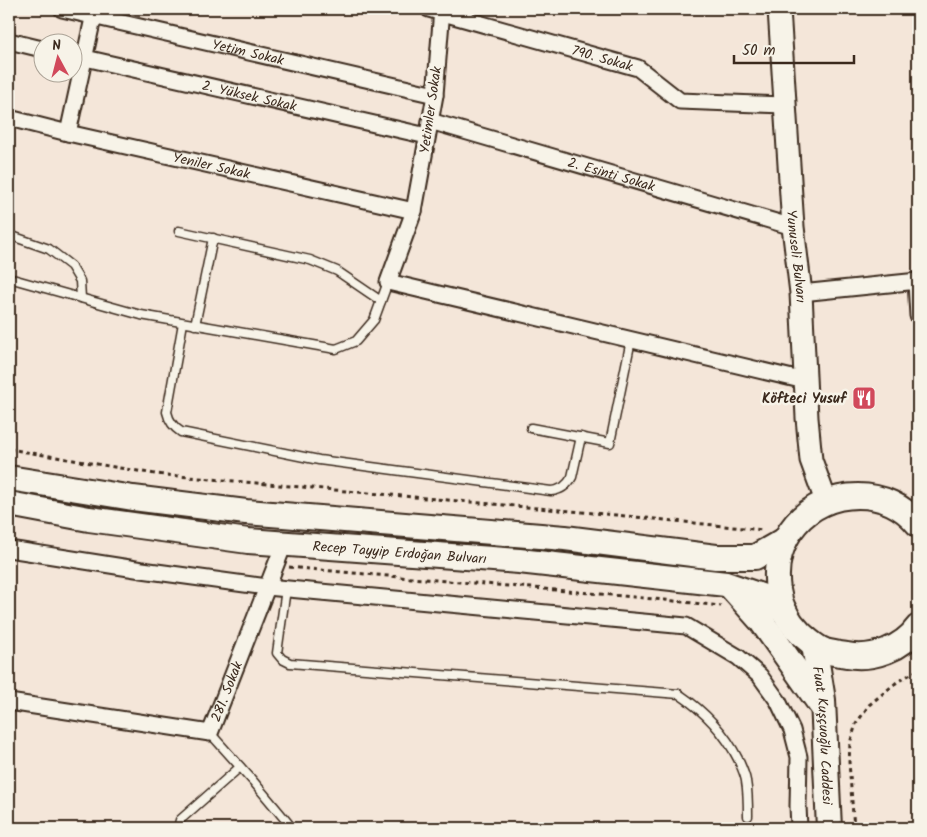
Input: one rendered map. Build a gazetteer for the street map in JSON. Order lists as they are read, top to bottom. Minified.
{"streets":{"main road":["Yunuseli Bulvarı","Recep Tayyip Erdoğan Bulvarı","Fuat Kuşçuoğlu Caddesi"],"street":["Yetim Sokak","790. Sokak","2. Yüksek Sokak","Yetimler Sokak","Yeniler Sokak","2. Esinti Sokak","281. Sokak"]},"crossings":[["Yetim Sokak","Yetimler Sokak"],["790. Sokak","Yetimler Sokak"],["790. Sokak","Yunuseli Bulvarı"],["2. Yüksek Sokak","Yetimler Sokak"],["2. Yüksek Sokak","2. Esinti Sokak"],["Yetimler Sokak","Yeniler Sokak"],["Yetimler Sokak","2. Esinti Sokak"],["2. Esinti Sokak","Yunuseli Bulvarı"],["Recep Tayyip Erdoğan Bulvarı","281. Sokak"]],"places":{"restaurant":["Köfteci Yusuf"]},"scale_bar":"50 m","north":"top"}
